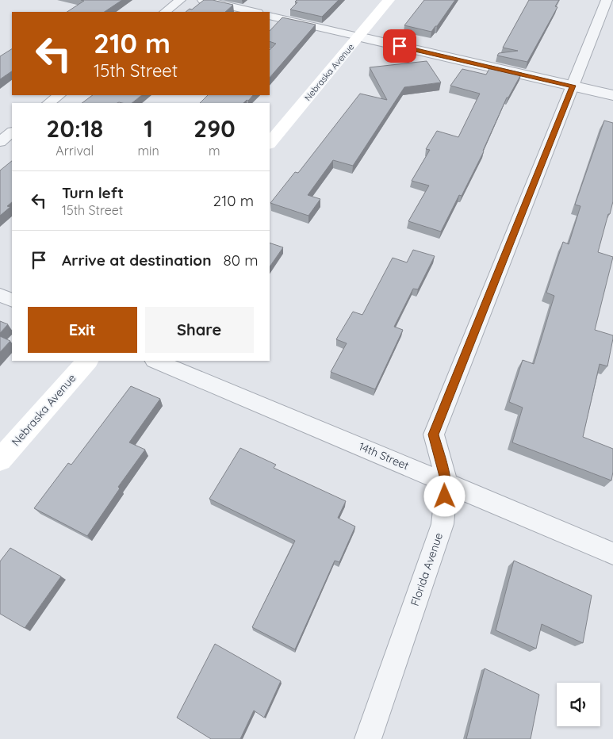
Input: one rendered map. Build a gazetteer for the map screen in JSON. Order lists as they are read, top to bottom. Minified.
{"streets":{"main road":["Nebraska Avenue"],"street":["14th Street","Florida Avenue"]},"crossings":[["14th Street","Florida Avenue"]],"page":{"turn":["210 m","15th Street"],"eta":["20:18","Arrival","1","min","290","m"],"list":[{"name":"Turn left","note":"15th Street","value":"210 m"},{"name":"Arrive at destination","value":"80 m"}],"buttons":["Exit","Share"]}}
